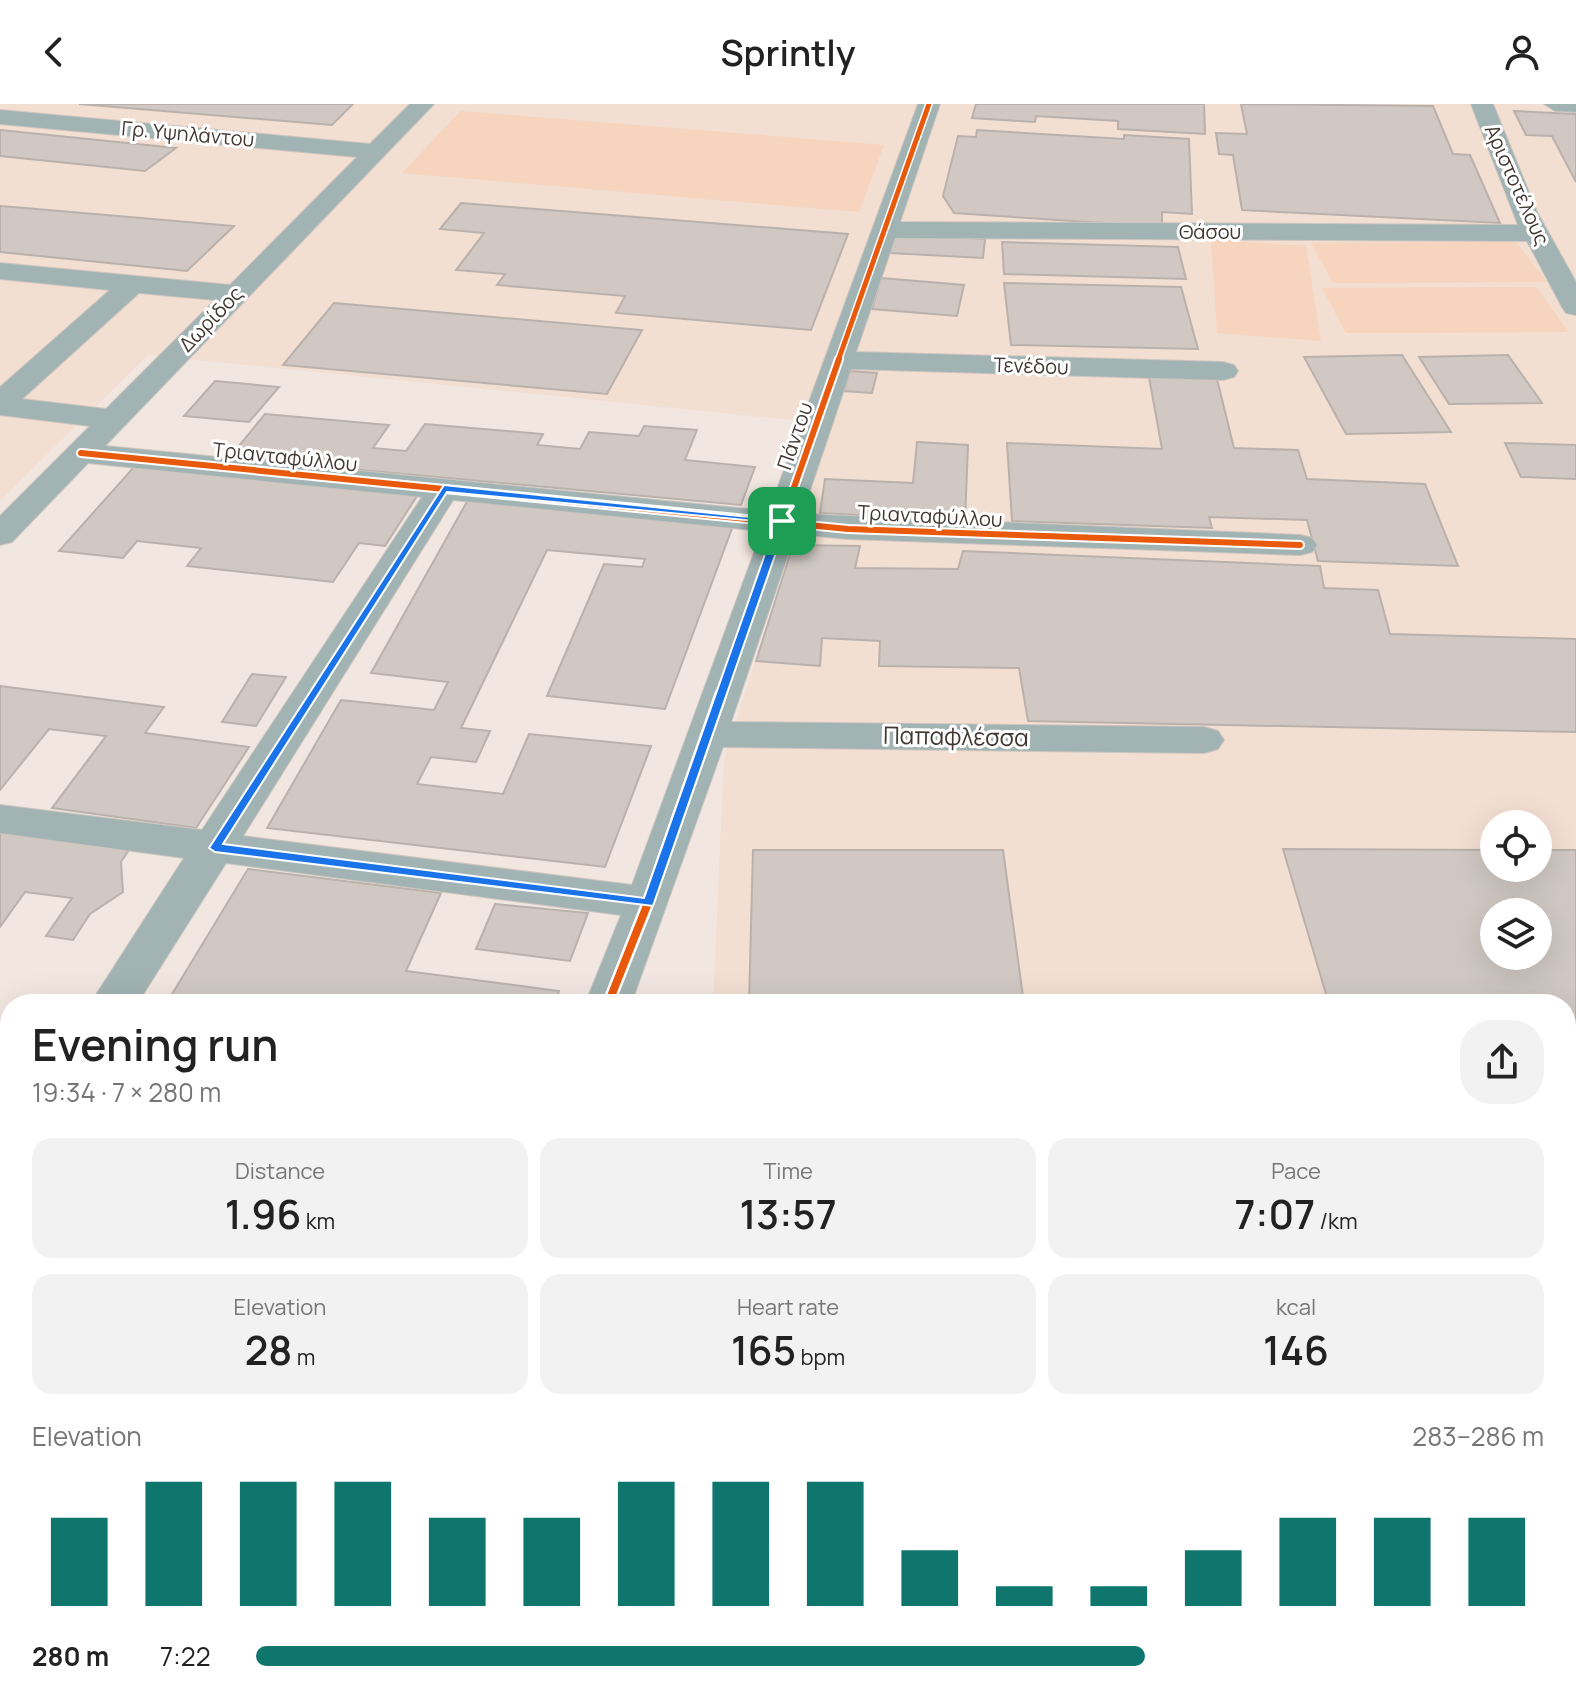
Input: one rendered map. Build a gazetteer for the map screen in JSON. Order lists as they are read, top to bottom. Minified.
{"streets":{"street":["Γρ. Υψηλάντου","Αριστοτέλους","Θάσου","Δωρίδος","Τενέδου","Πάντου","Τριανταφύλλου","Παπαφλέσσα"]},"crossings":[["Γρ. Υψηλάντου","Δωρίδος"],["Αριστοτέλους","Θάσου"],["Θάσου","Πάντου"],["Δωρίδος","Τριανταφύλλου"],["Τενέδου","Πάντου"],["Πάντου","Τριανταφύλλου"],["Πάντου","Παπαφλέσσα"]],"page":{"header":"Sprintly","heading":["Evening run","19:34 · 7 × 280 m"],"stats":[["Distance","1.96 km"],["Time","13:57"],["Pace","7:07 /km"],["Elevation","28 m"],["Heart rate","165 bpm"],["kcal","146"]],"chart":["Elevation","283–286 m"],"list":[{"name":"280 m","note":"7:22"}]}}
